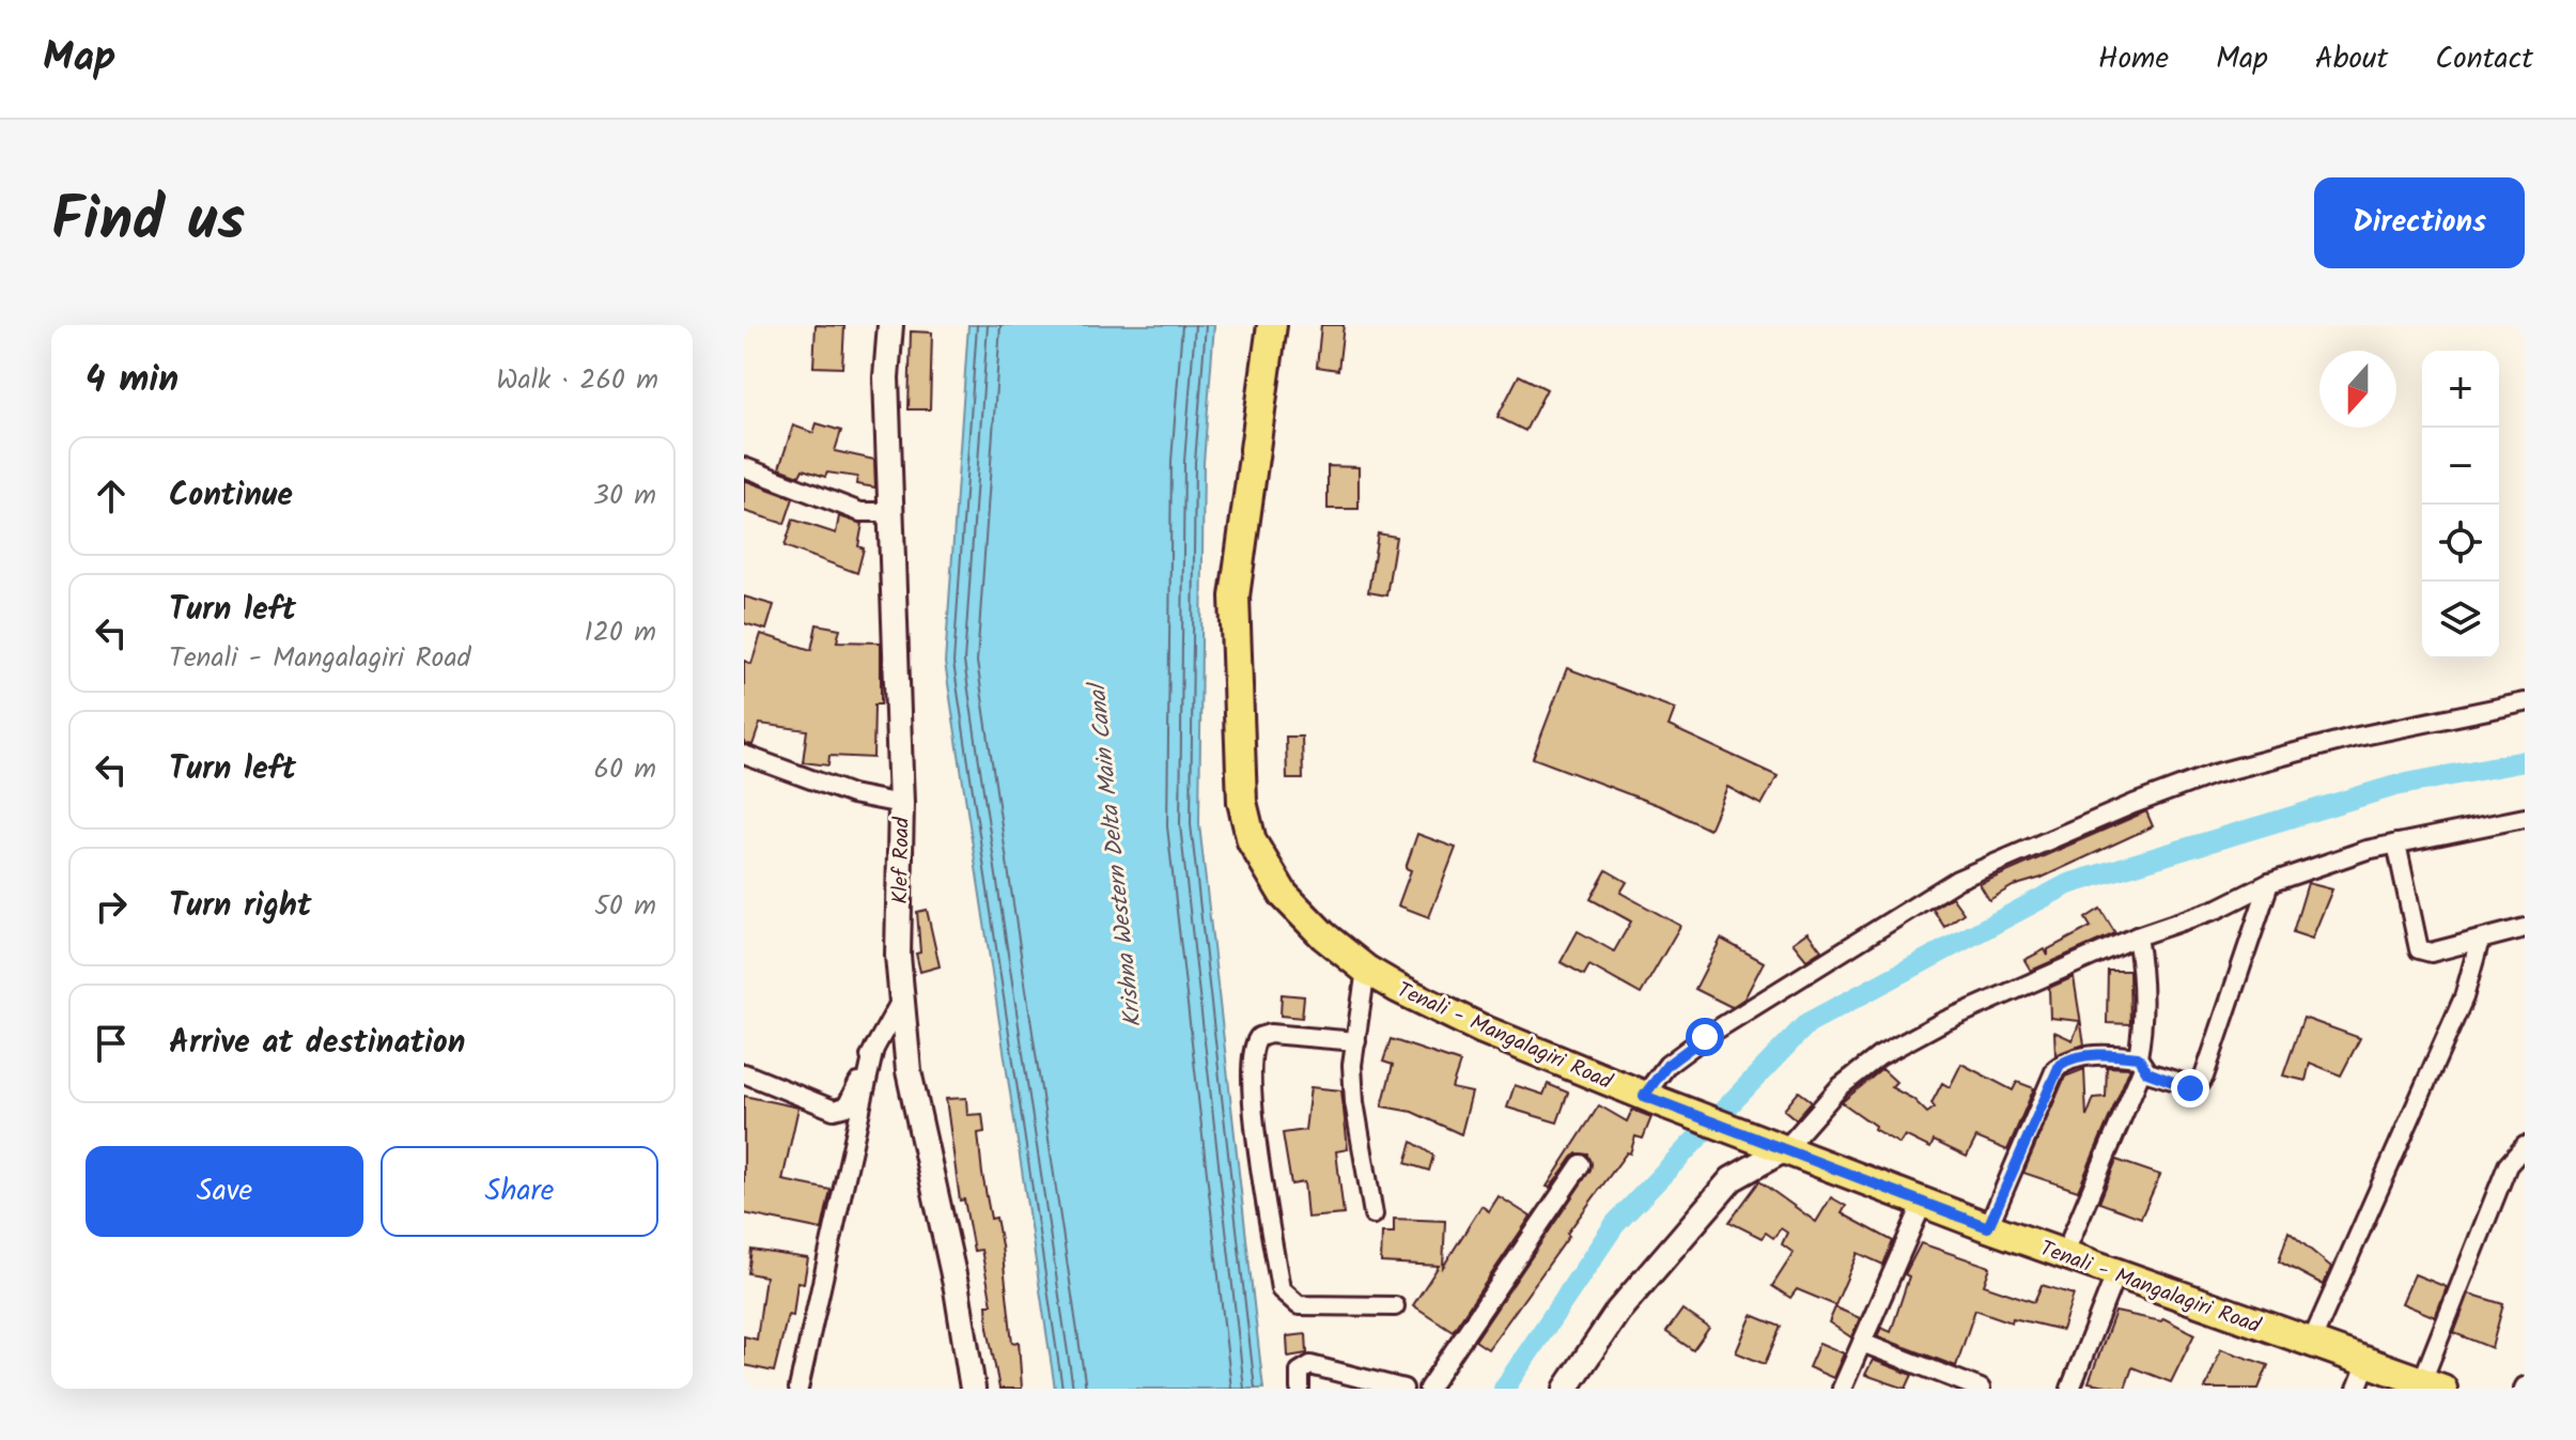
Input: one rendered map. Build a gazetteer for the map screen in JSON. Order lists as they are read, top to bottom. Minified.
{"streets":{"main road":["Klef Road","Tenali - Mangalagiri Road"]},"water":["Krishna Western Delta Main Canal"],"north":"bottom","page":{"header":"Map","nav":["Home","Map","About","Contact"],"title":"Find us","buttons":["Directions",["Save","Share"]],"heading":["4 min","Walk · 260 m"],"map_buttons":["+","−"],"list":[["Continue","30 m"],["Turn left","Tenali - Mangalagiri Road","120 m"],["Turn left","60 m"],["Turn right","50 m"],"Arrive at destination"]}}
